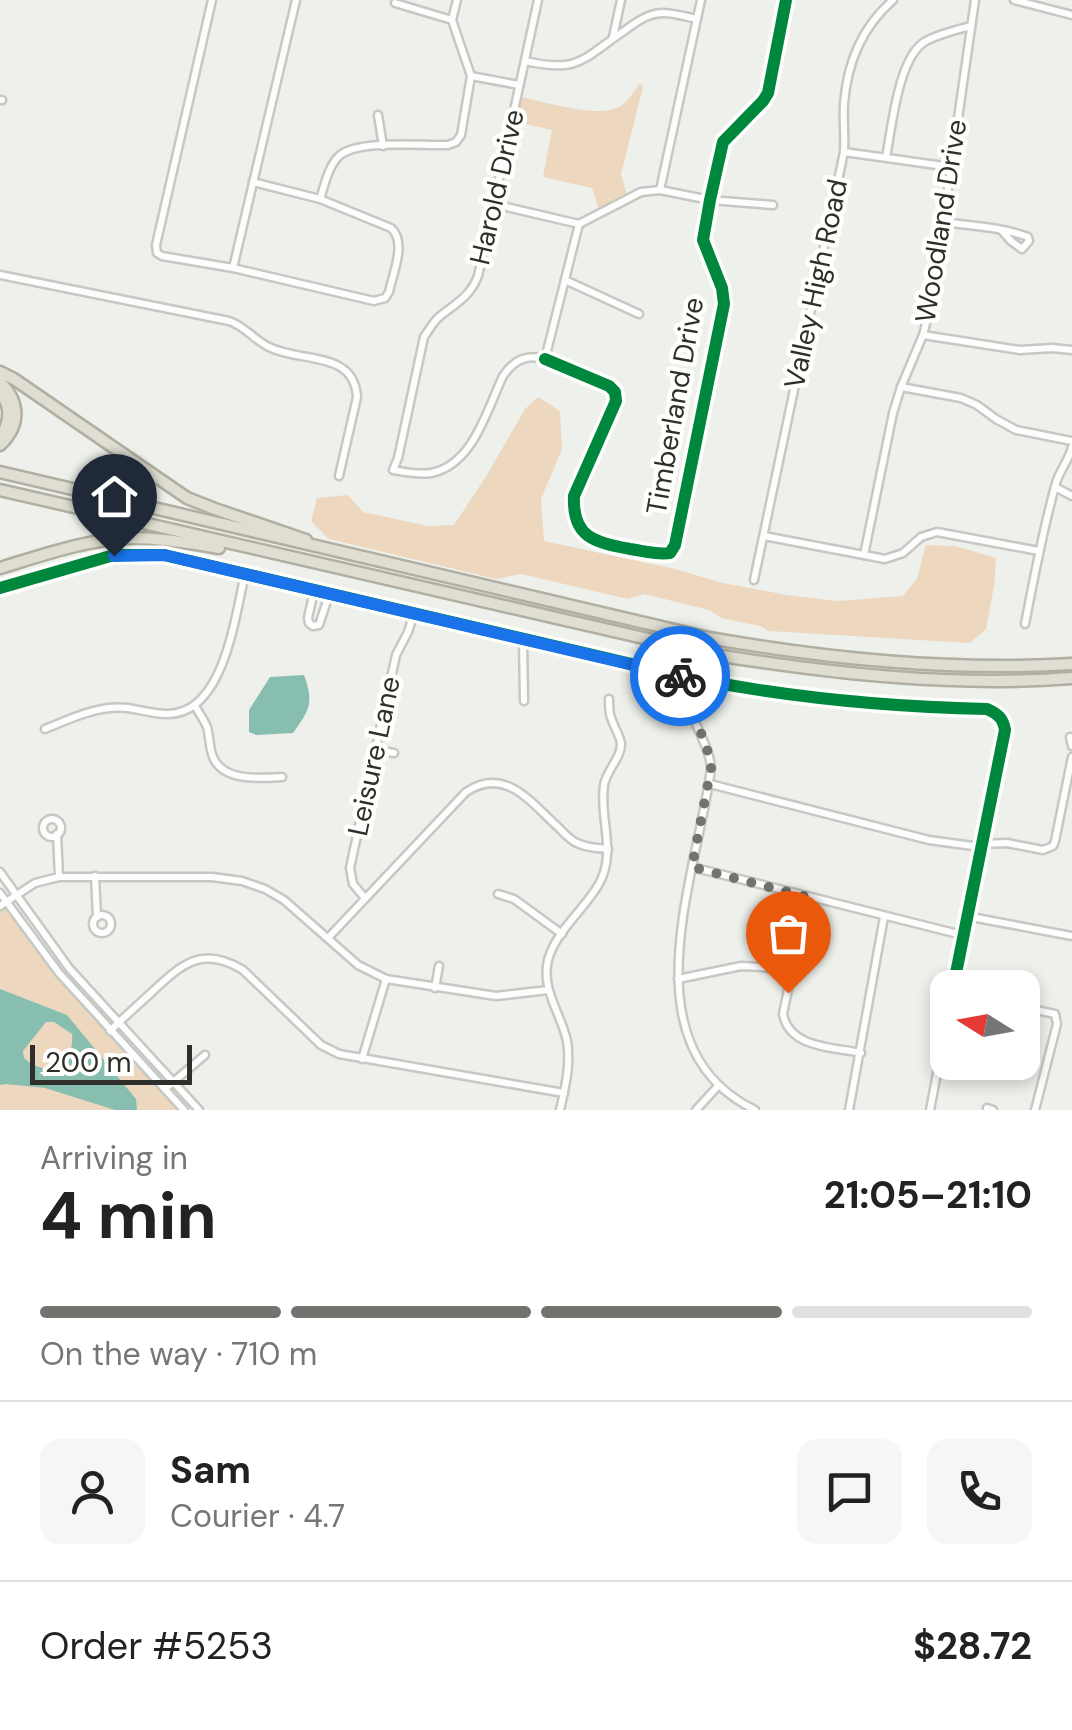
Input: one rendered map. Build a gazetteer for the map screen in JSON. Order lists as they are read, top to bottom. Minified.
{"streets":{"street":["Harold Drive","Woodland Drive","Valley High Road","Timberland Drive","Leisure Lane"]},"crossings":[["Harold Drive","Timberland Drive"]],"scale_bar":"200 m","north":"left","page":{"scale":"200 m","heading":["4 min","Arriving in","21:05–21:10"],"panel":["Sam","Courier · 4.7","Order #5253","$28.72"],"bar":"On the way · 710 m"}}
